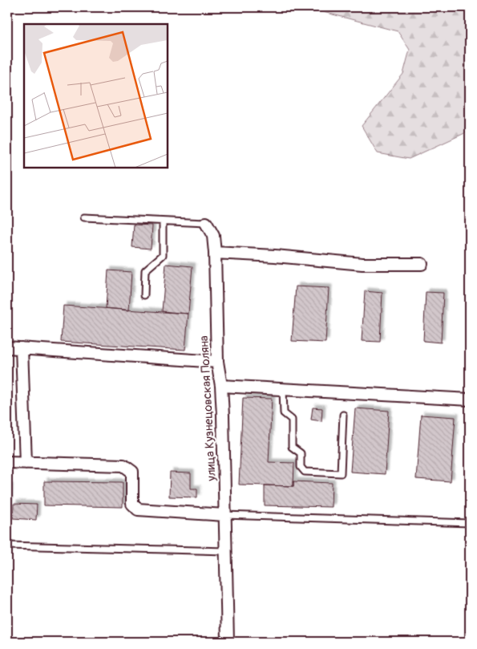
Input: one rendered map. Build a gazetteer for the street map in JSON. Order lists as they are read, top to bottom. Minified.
{"streets":{"street":["улица Кузнецовская Поляна"]}}
